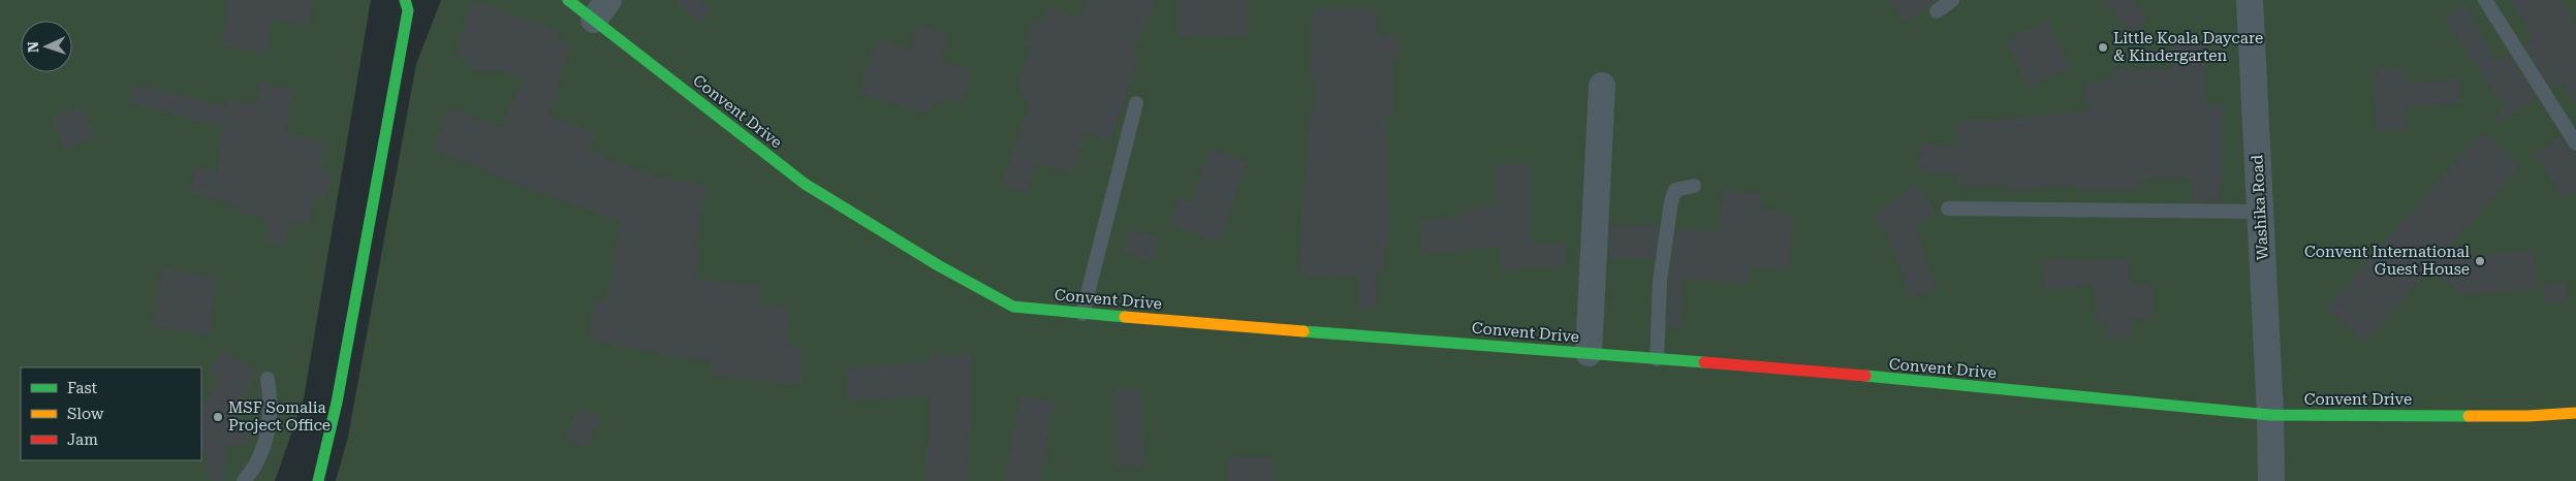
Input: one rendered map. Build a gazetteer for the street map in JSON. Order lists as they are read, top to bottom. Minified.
{"streets":{"street":["Convent Drive","Washika Road"]},"crossings":[["Convent Drive","Washika Road"]],"places":["Little Koala Daycare & Kindergarten","Convent International Guest House","MSF Somalia Project Office"],"legend":["Fast","Slow","Jam"],"north":"left"}
